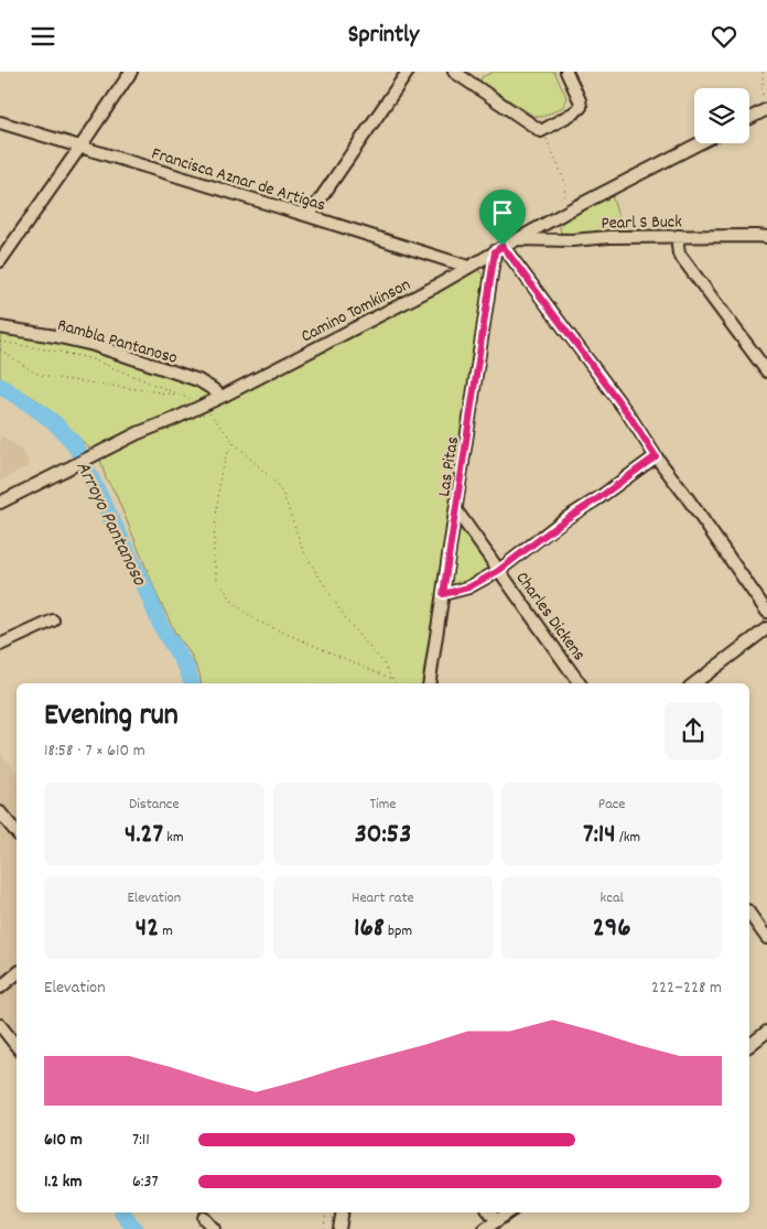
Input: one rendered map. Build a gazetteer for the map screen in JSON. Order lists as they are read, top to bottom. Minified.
{"streets":{"street":["Francisca Aznar de Artigas","Pearl S Buck","Camino Tomkinson","Rambla Pantanoso","Las Pitas","Charles Dickens"]},"crossings":[["Francisca Aznar de Artigas","Camino Tomkinson"],["Pearl S Buck","Camino Tomkinson"],["Camino Tomkinson","Rambla Pantanoso"],["Camino Tomkinson","Las Pitas"],["Las Pitas","Charles Dickens"]],"water":["Arroyo Pantanoso"],"page":{"header":"Sprintly","heading":["Evening run","18:58 · 7 × 610 m"],"stats":[["Distance","4.27 km"],["Time","30:53"],["Pace","7:14 /km"],["Elevation","42 m"],["Heart rate","168 bpm"],["kcal","296"]],"chart":["Elevation","222–228 m"],"list":[{"name":"610 m","note":"7:11"},{"name":"1.2 km","note":"6:37"}]}}
